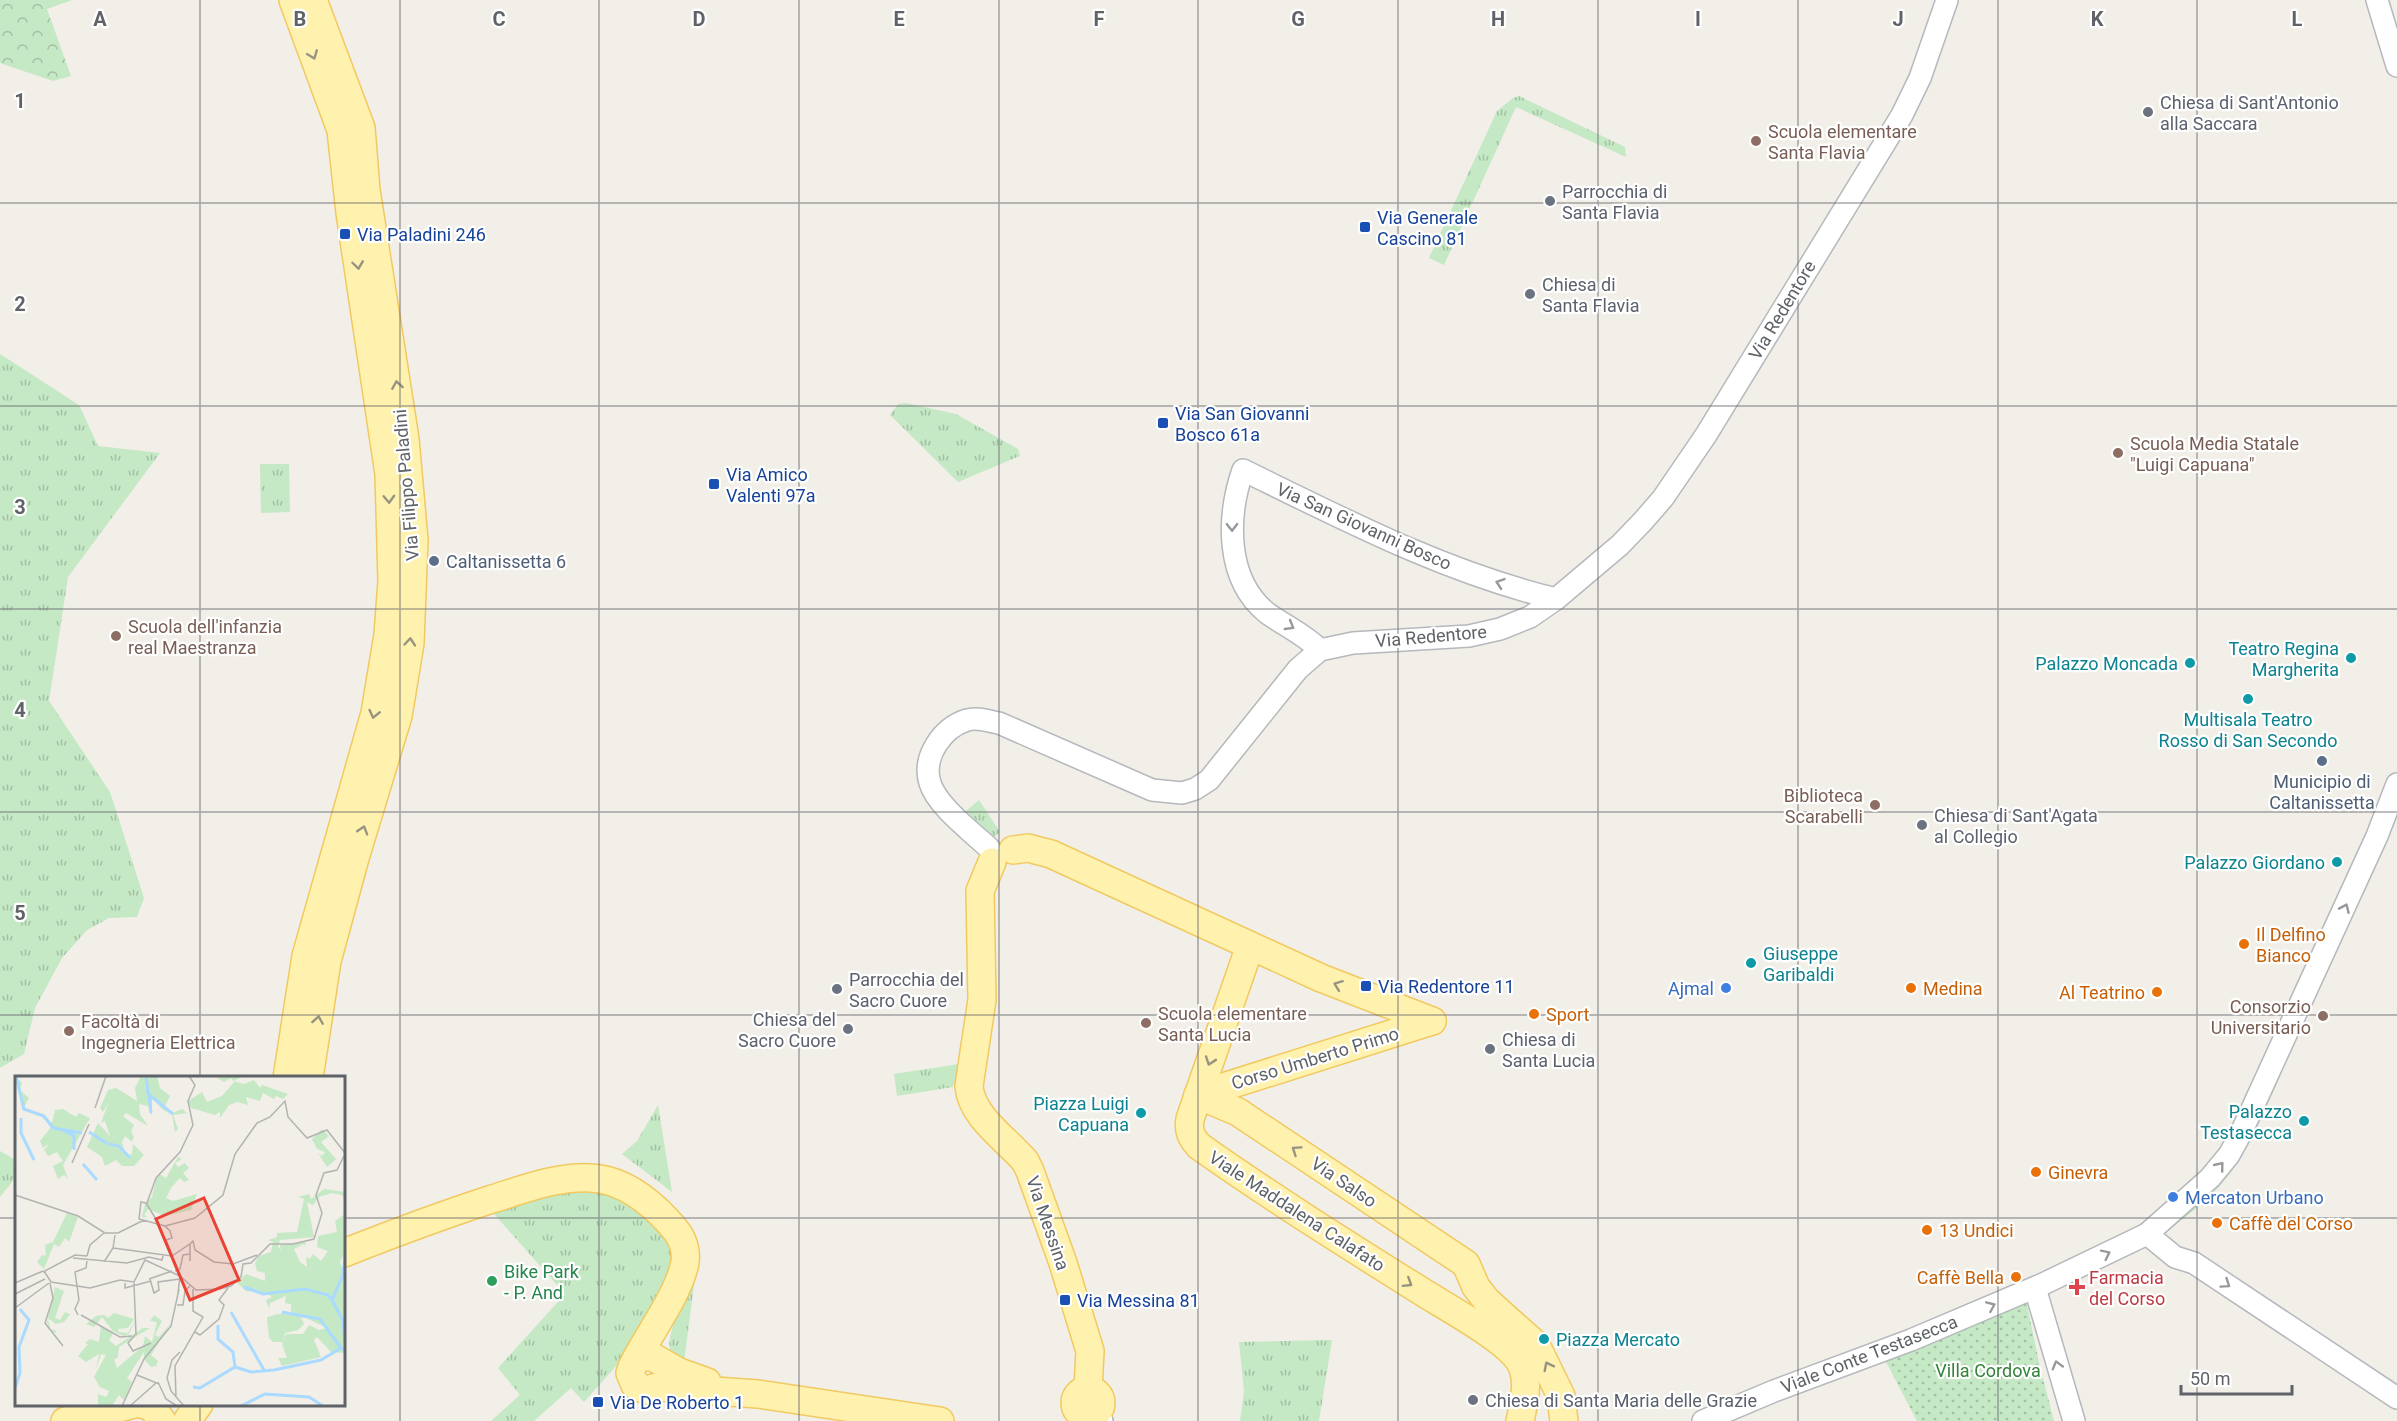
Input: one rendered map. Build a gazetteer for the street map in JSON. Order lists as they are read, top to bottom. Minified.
{"streets":{"main road":["Via Filippo Paladini","Corso Umberto Primo","Via Salso","Viale Maddalena Calafato","Via Messina"],"street":["Via Redentore","Via San Giovanni Bosco","Viale Conte Testasecca"]},"crossings":[["Via Redentore","Via San Giovanni Bosco"],["Via Redentore","Via Messina"],["Corso Umberto Primo","Via Salso"],["Corso Umberto Primo","Viale Maddalena Calafato"],["Via Salso","Viale Maddalena Calafato"]],"one_way":["Via Salso","Viale Maddalena Calafato","Viale Conte Testasecca"],"parks":["Villa Cordova"],"places":{"other":["Chiesa di Sant'Antonio alla Saccara","Scuola elementare Santa Flavia","Parrocchia di Santa Flavia","Chiesa di Santa Flavia","Scuola Media Statale \"Luigi Capuana\"","Caltanissetta 6","Scuola dell'infanzia real Maestranza","Teatro Regina Margherita","Palazzo Moncada","Multisala Teatro Rosso di San Secondo","Municipio di Caltanissetta","Biblioteca Scarabelli","Chiesa di Sant'Agata al Collegio","Palazzo Giordano","Il Delfino Bianco","Giuseppe Garibaldi","Ajmal","Medina","Parrocchia del Sacro Cuore","Al Teatrino","Sport","Consorzio Universitario","Scuola elementare Santa Lucia","Chiesa del Sacro Cuore","Facoltà di Ingegneria Elettrica","Chiesa di Santa Lucia","Piazza Luigi Capuana","Palazzo Testasecca","Ginevra","Mercaton Urbano","Caffè del Corso","13 Undici","Caffè Bella","Bike Park - P. And","Piazza Mercato","Chiesa di Santa Maria delle Grazie"],"transit":["Via Generale Cascino 81","Via Paladini 246","Via San Giovanni Bosco 61a","Via Amico Valenti 97a","Via Redentore 11","Via Messina 81","Via De Roberto 1"],"health":["Farmacia del Corso"]},"scale_bar":"50 m","grid":{"columns":["A","B","C","D","E","F","G","H","I","J","K","L"],"rows":["1","2","3","4","5"]}}
